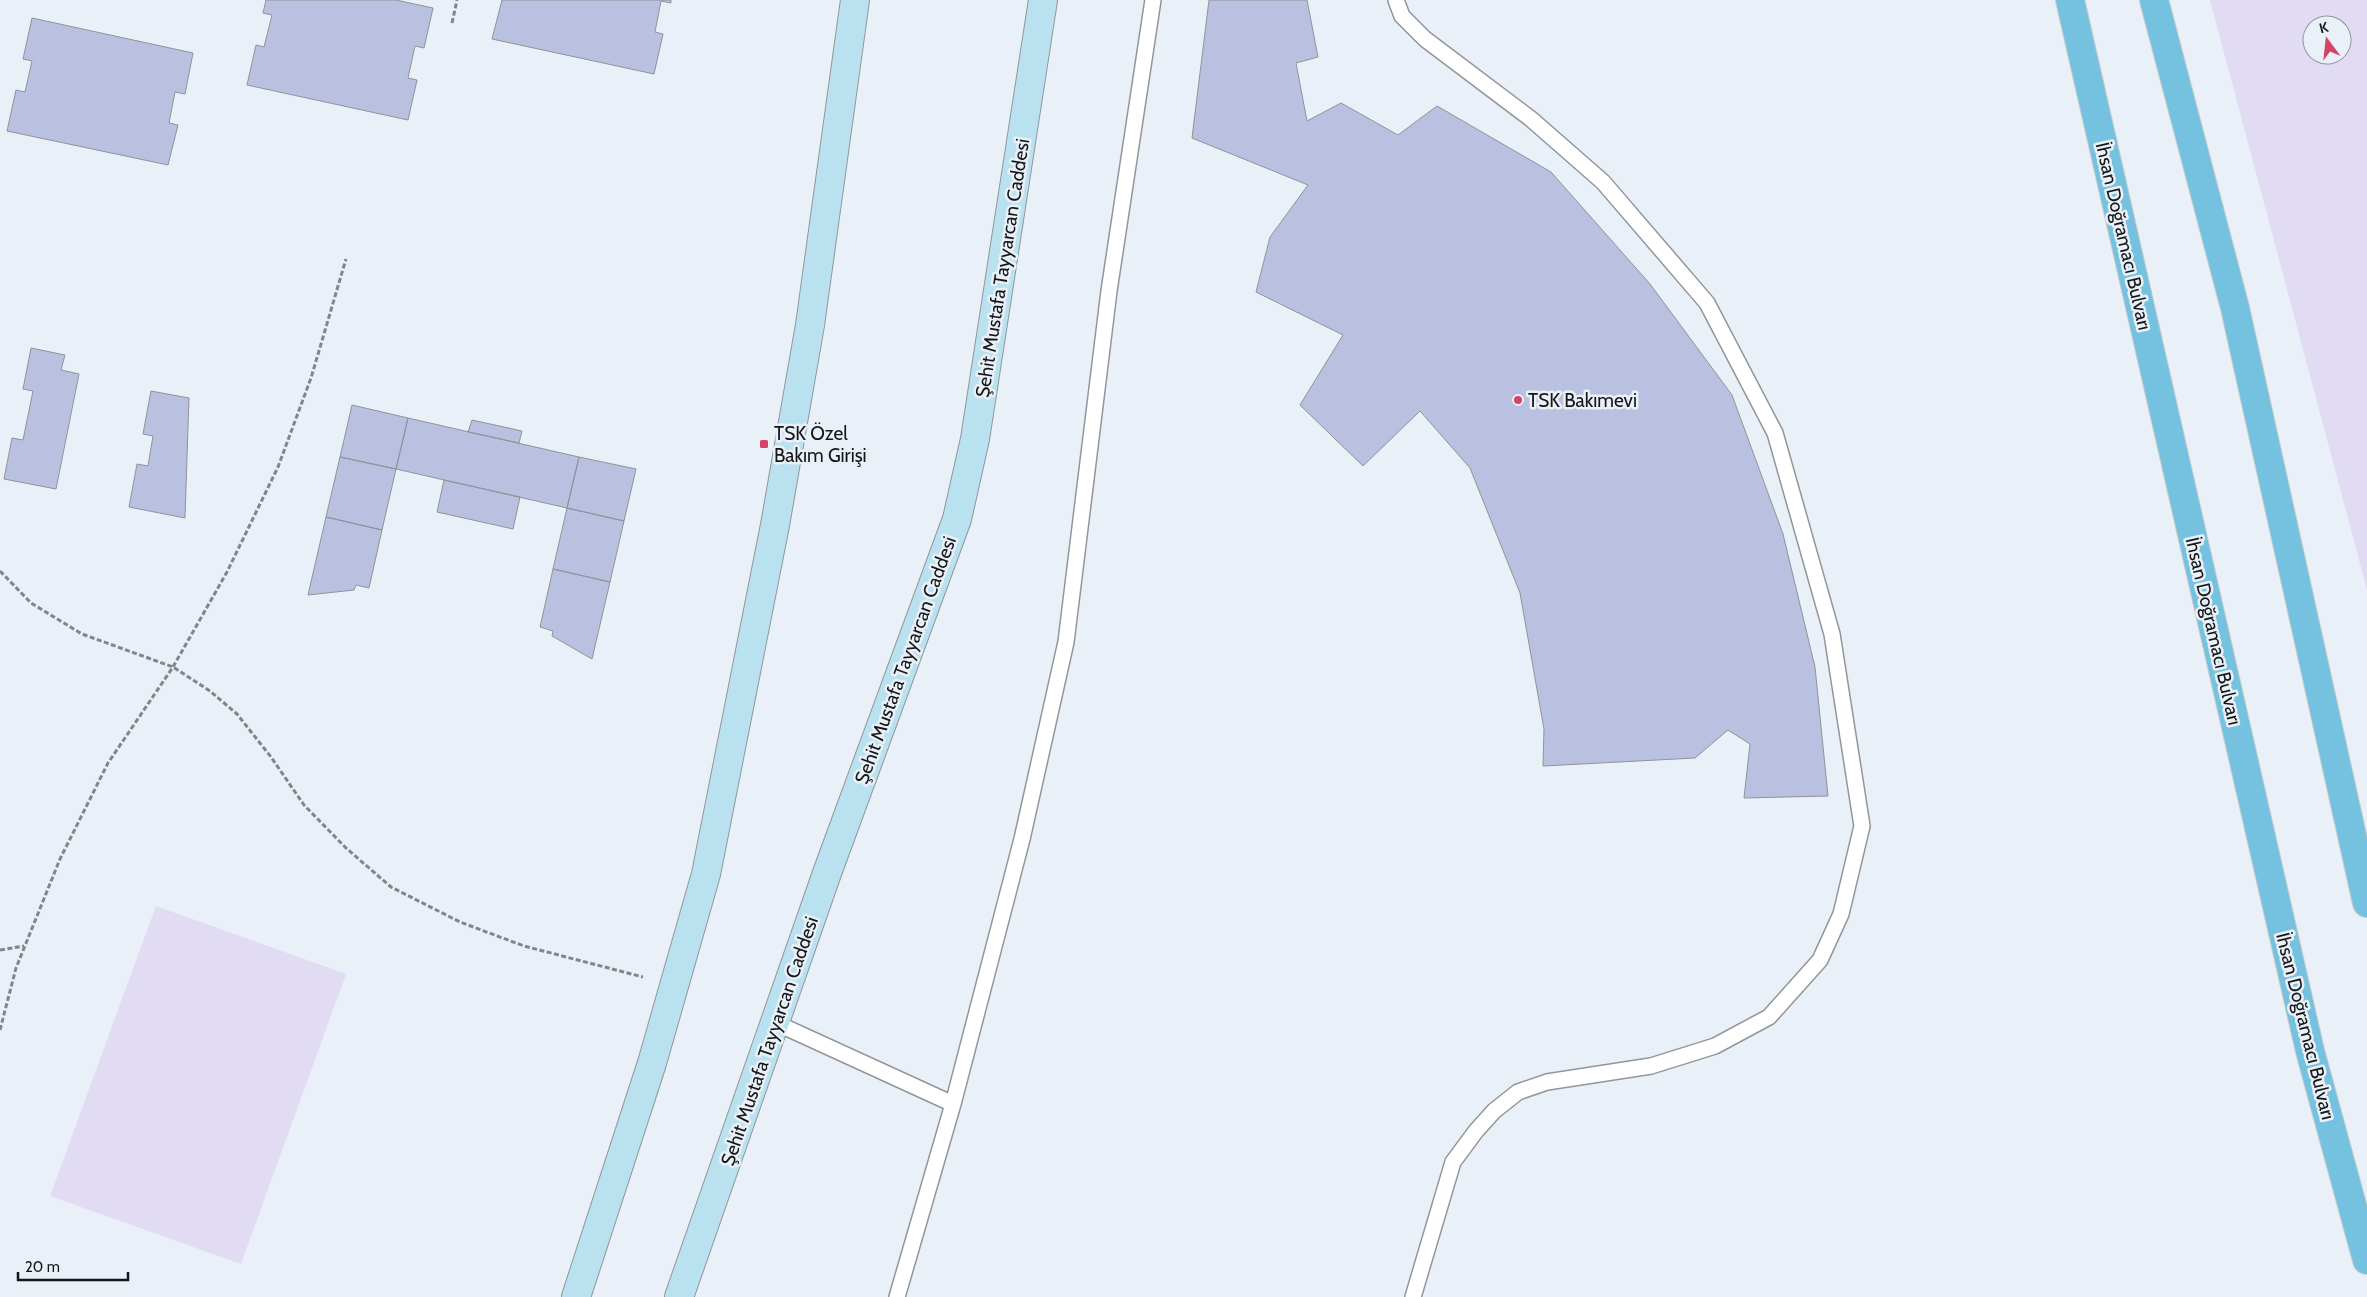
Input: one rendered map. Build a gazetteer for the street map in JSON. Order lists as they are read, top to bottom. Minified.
{"streets":{"main road":["İhsan Doğramacı Bulvarı","Şehit Mustafa Tayyarcan Caddesi"]},"places":{"other":["TSK Bakımevi"],"transit":["TSK Özel Bakım Girişi"]},"scale_bar":"20 m","north":"top"}
